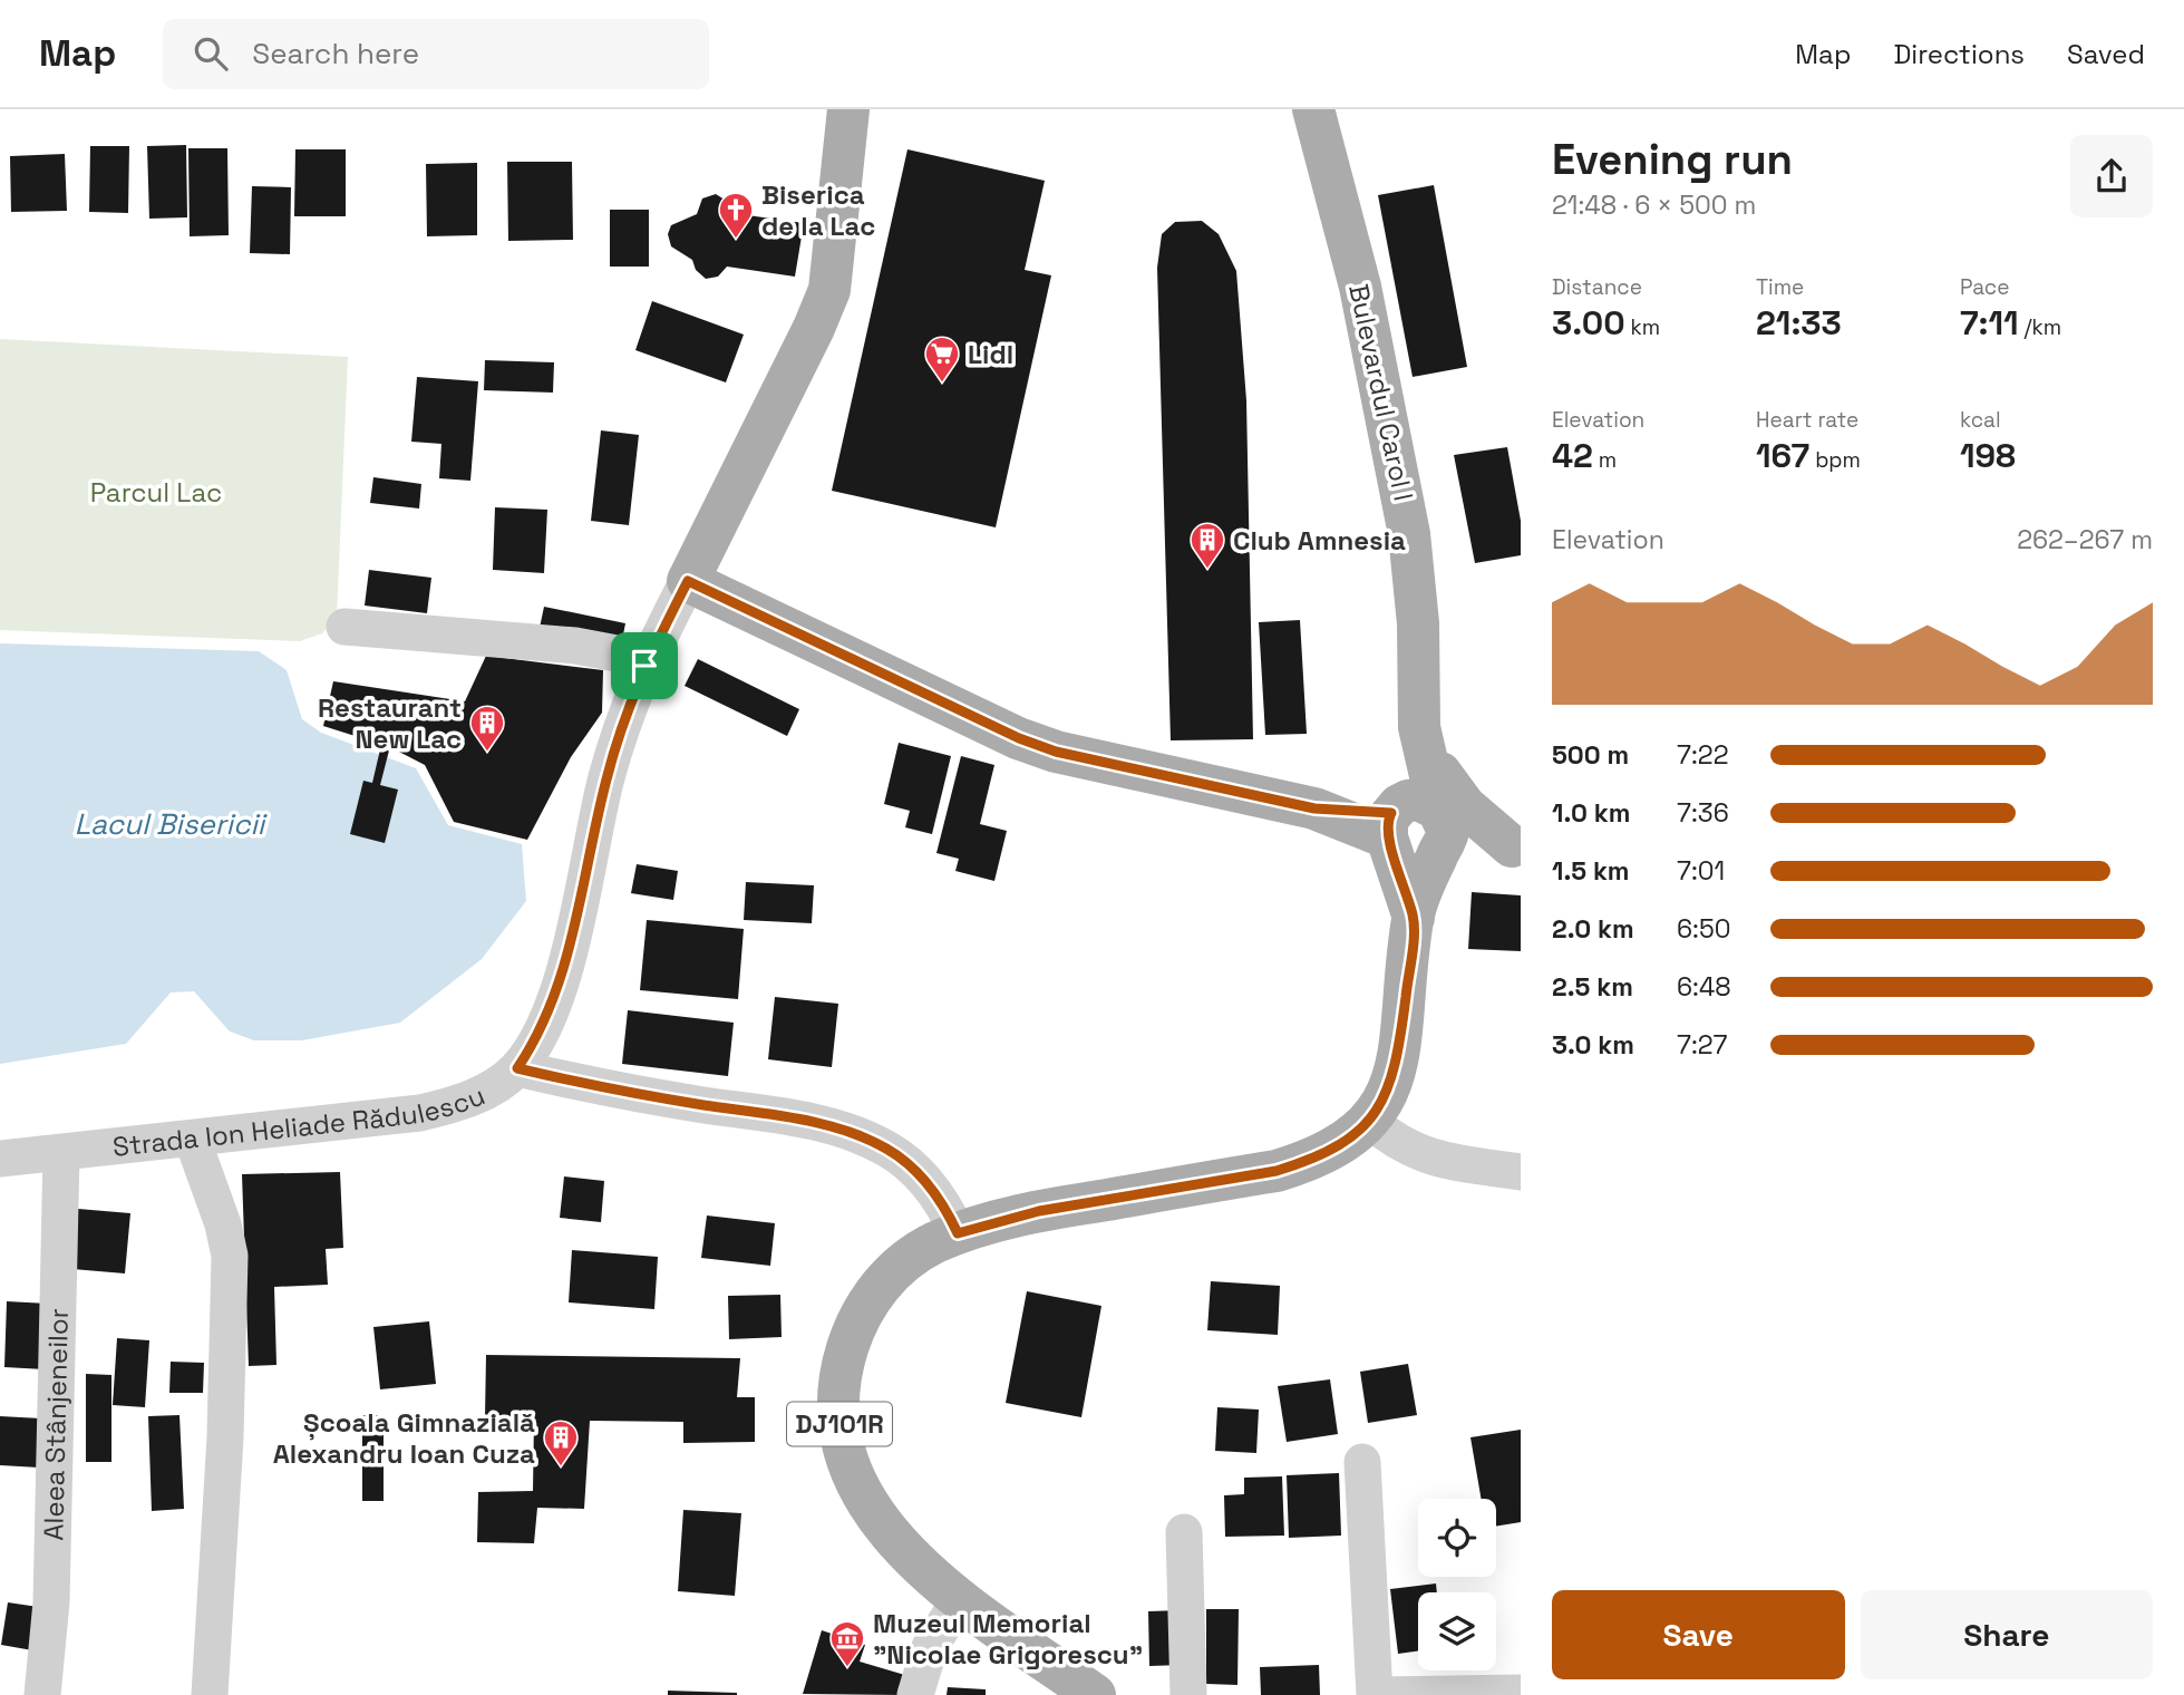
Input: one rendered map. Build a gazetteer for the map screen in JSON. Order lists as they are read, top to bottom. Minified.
{"streets":{"main road":["Bulevardul Carol I","DJ101R"],"street":["Strada Ion Heliade Rădulescu","Aleea Stânjeneilor"]},"crossings":[["Bulevardul Carol I","DJ101R"],["Strada Ion Heliade Rădulescu","Aleea Stânjeneilor"],["Strada Ion Heliade Rădulescu","DJ101R"]],"water":["Lacul Bisericii"],"parks":["Parcul Lac"],"places":{"church":["Biserica de la Lac"],"supermarket":["Lidl"],"building":["Club Amnesia","Restaurant New Lac","Școala Gimnazială Alexandru Ioan Cuza"],"museum":["Muzeul Memorial \"Nicolae Grigorescu\""]},"page":{"header":"Map","search":"Search here","nav":["Map","Directions","Saved"],"heading":["Evening run","21:48 · 6 × 500 m"],"stats":[["Distance","3.00 km"],["Time","21:33"],["Pace","7:11 /km"],["Elevation","42 m"],["Heart rate","167 bpm"],["kcal","198"]],"chart":["Elevation","262–267 m"],"list":[{"name":"500 m","note":"7:22"},{"name":"1.0 km","note":"7:36"},{"name":"1.5 km","note":"7:01"},{"name":"2.0 km","note":"6:50"},{"name":"2.5 km","note":"6:48"},{"name":"3.0 km","note":"7:27"}],"buttons":["Save","Share"]}}
